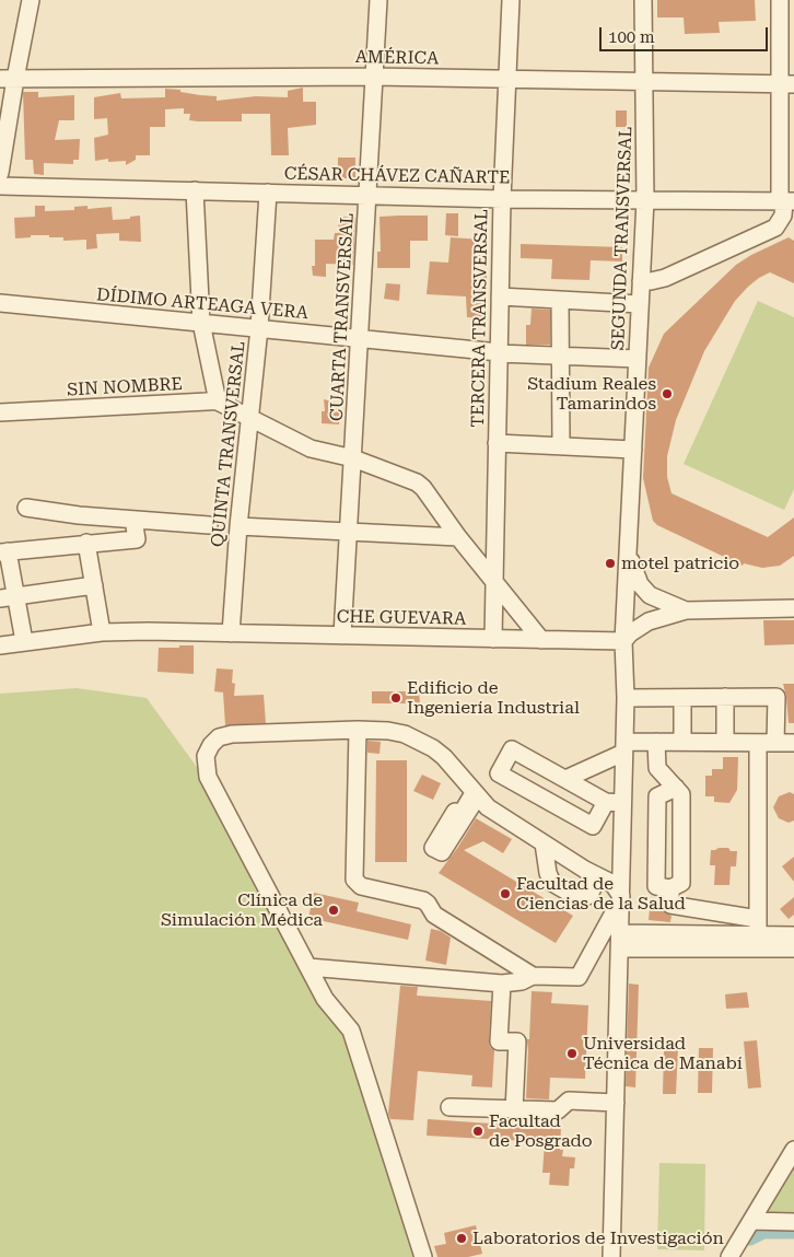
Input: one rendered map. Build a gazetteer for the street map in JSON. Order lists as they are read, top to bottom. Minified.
{"streets":{"street":["AMÉRICA","CÉSAR CHÁVEZ CAÑARTE","SEGUNDA TRANSVERSAL","DÍDIMO ARTEAGA VERA","CUARTA TRANSVERSAL","TERCERA TRANSVERSAL","SIN NOMBRE","QUINTA TRANSVERSAL","CHE GUEVARA"]},"crossings":[["AMÉRICA","SEGUNDA TRANSVERSAL"],["AMÉRICA","CUARTA TRANSVERSAL"],["AMÉRICA","TERCERA TRANSVERSAL"],["CÉSAR CHÁVEZ CAÑARTE","SEGUNDA TRANSVERSAL"],["CÉSAR CHÁVEZ CAÑARTE","CUARTA TRANSVERSAL"],["CÉSAR CHÁVEZ CAÑARTE","TERCERA TRANSVERSAL"],["CÉSAR CHÁVEZ CAÑARTE","QUINTA TRANSVERSAL"],["SEGUNDA TRANSVERSAL","DÍDIMO ARTEAGA VERA"],["SEGUNDA TRANSVERSAL","CHE GUEVARA"],["DÍDIMO ARTEAGA VERA","CUARTA TRANSVERSAL"],["DÍDIMO ARTEAGA VERA","TERCERA TRANSVERSAL"],["DÍDIMO ARTEAGA VERA","QUINTA TRANSVERSAL"],["CUARTA TRANSVERSAL","CHE GUEVARA"],["TERCERA TRANSVERSAL","CHE GUEVARA"],["SIN NOMBRE","QUINTA TRANSVERSAL"],["QUINTA TRANSVERSAL","CHE GUEVARA"]],"places":["Stadium Reales Tamarindos","motel patricio","Edificio de Ingeniería Industrial","Facultad de Ciencias de la Salud","Clínica de Simulación Médica","Universidad Técnica de Manabí","Facultad de Posgrado","Laboratorios de Investigación"],"scale_bar":"100 m"}
